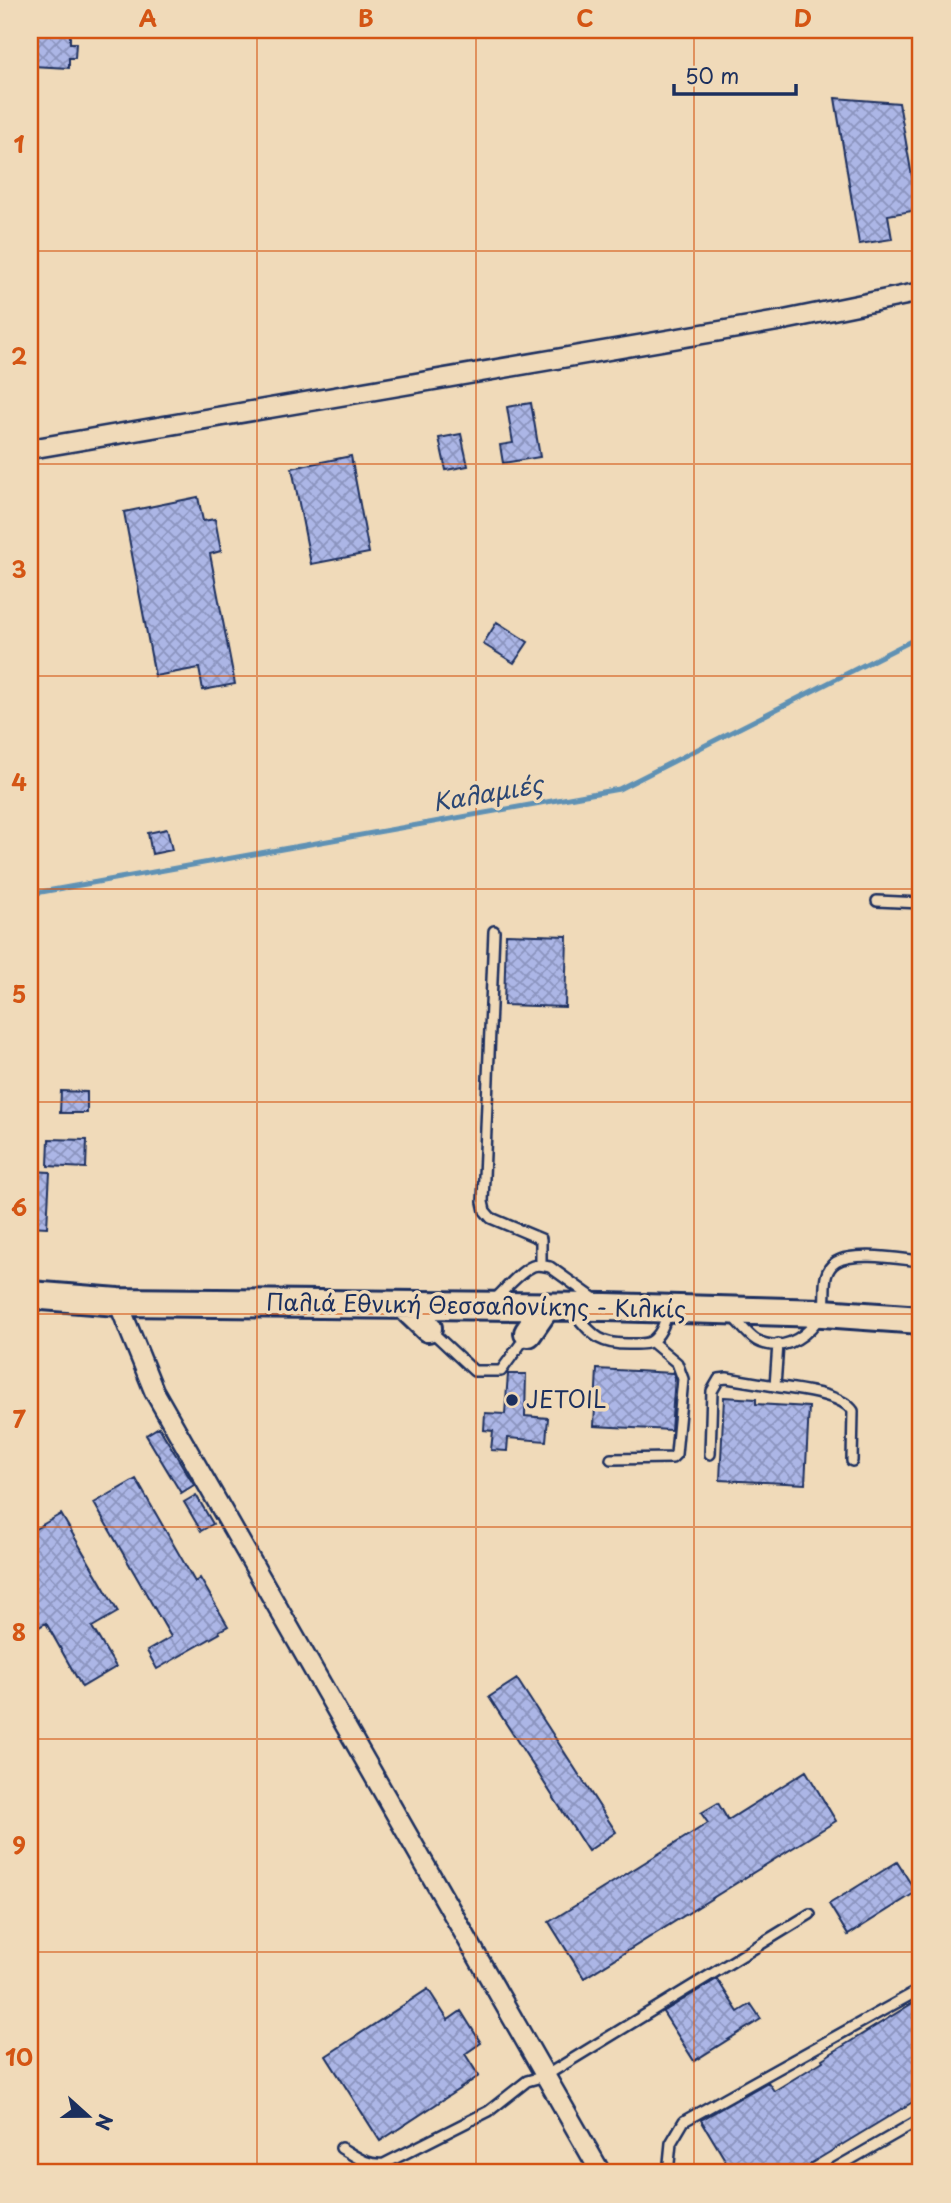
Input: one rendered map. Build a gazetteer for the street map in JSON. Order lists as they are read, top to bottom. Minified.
{"streets":{"main road":["Παλιά Εθνική Θεσσαλονίκης - Κιλκίς"]},"water":["Καλαμιές"],"places":["JETOIL"],"scale_bar":"50 m","north":"right","grid":{"columns":["A","B","C","D"],"rows":["1","2","3","4","5","6","7","8","9","10"]}}
